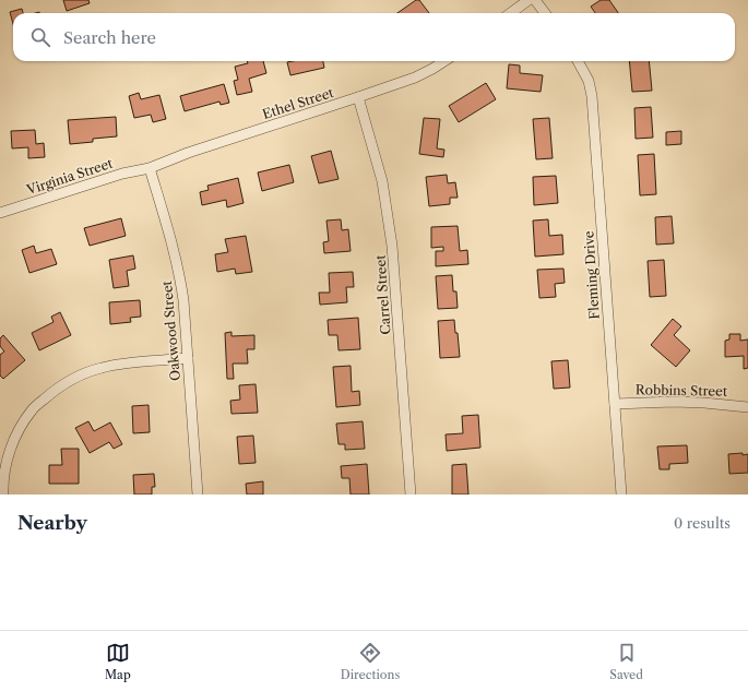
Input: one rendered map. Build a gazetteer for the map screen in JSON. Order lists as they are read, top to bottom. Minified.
{"streets":{"street":["Ethel Street","Virginia Street","Fleming Drive","Carrel Street","Oakwood Street","Robbins Street"]},"crossings":[["Ethel Street","Virginia Street"],["Ethel Street","Carrel Street"],["Ethel Street","Oakwood Street"],["Virginia Street","Oakwood Street"],["Fleming Drive","Robbins Street"]],"page":{"search":"Search here","heading":["Nearby","0 results"],"nav":["Map","Directions","Saved"]}}
